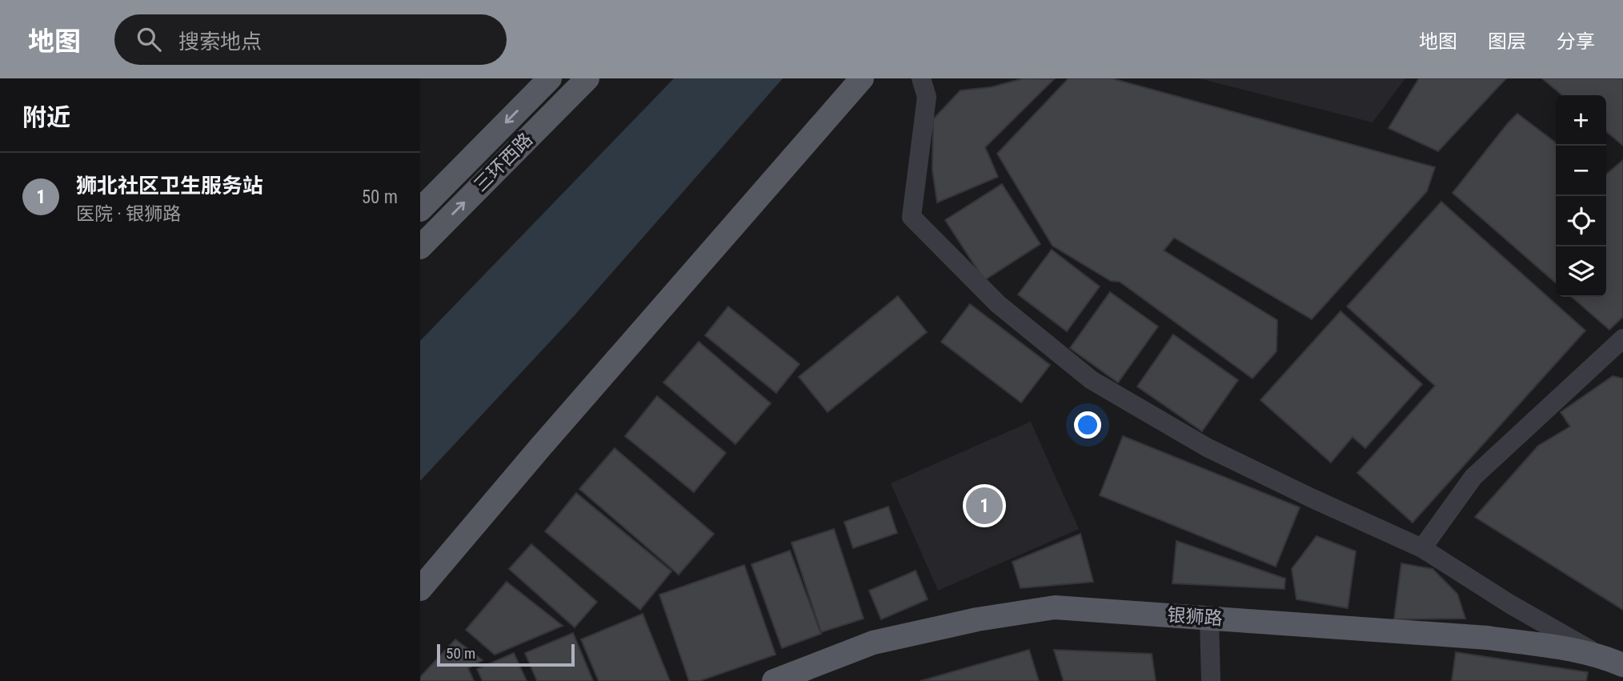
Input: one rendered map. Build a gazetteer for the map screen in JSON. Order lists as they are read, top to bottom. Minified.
{"streets":{"main road":["三环西路","银狮路"]},"scale_bar":"50 m","page":{"header":"地图","search":"搜索地点","nav":["地图","图层","分享"],"heading":"附近","map_buttons":["+","−"],"list":[{"mark":"1","name":"狮北社区卫生服务站","note":"医院 · 银狮路","value":"50 m"}],"pins":"1","scale":"50 m"}}
